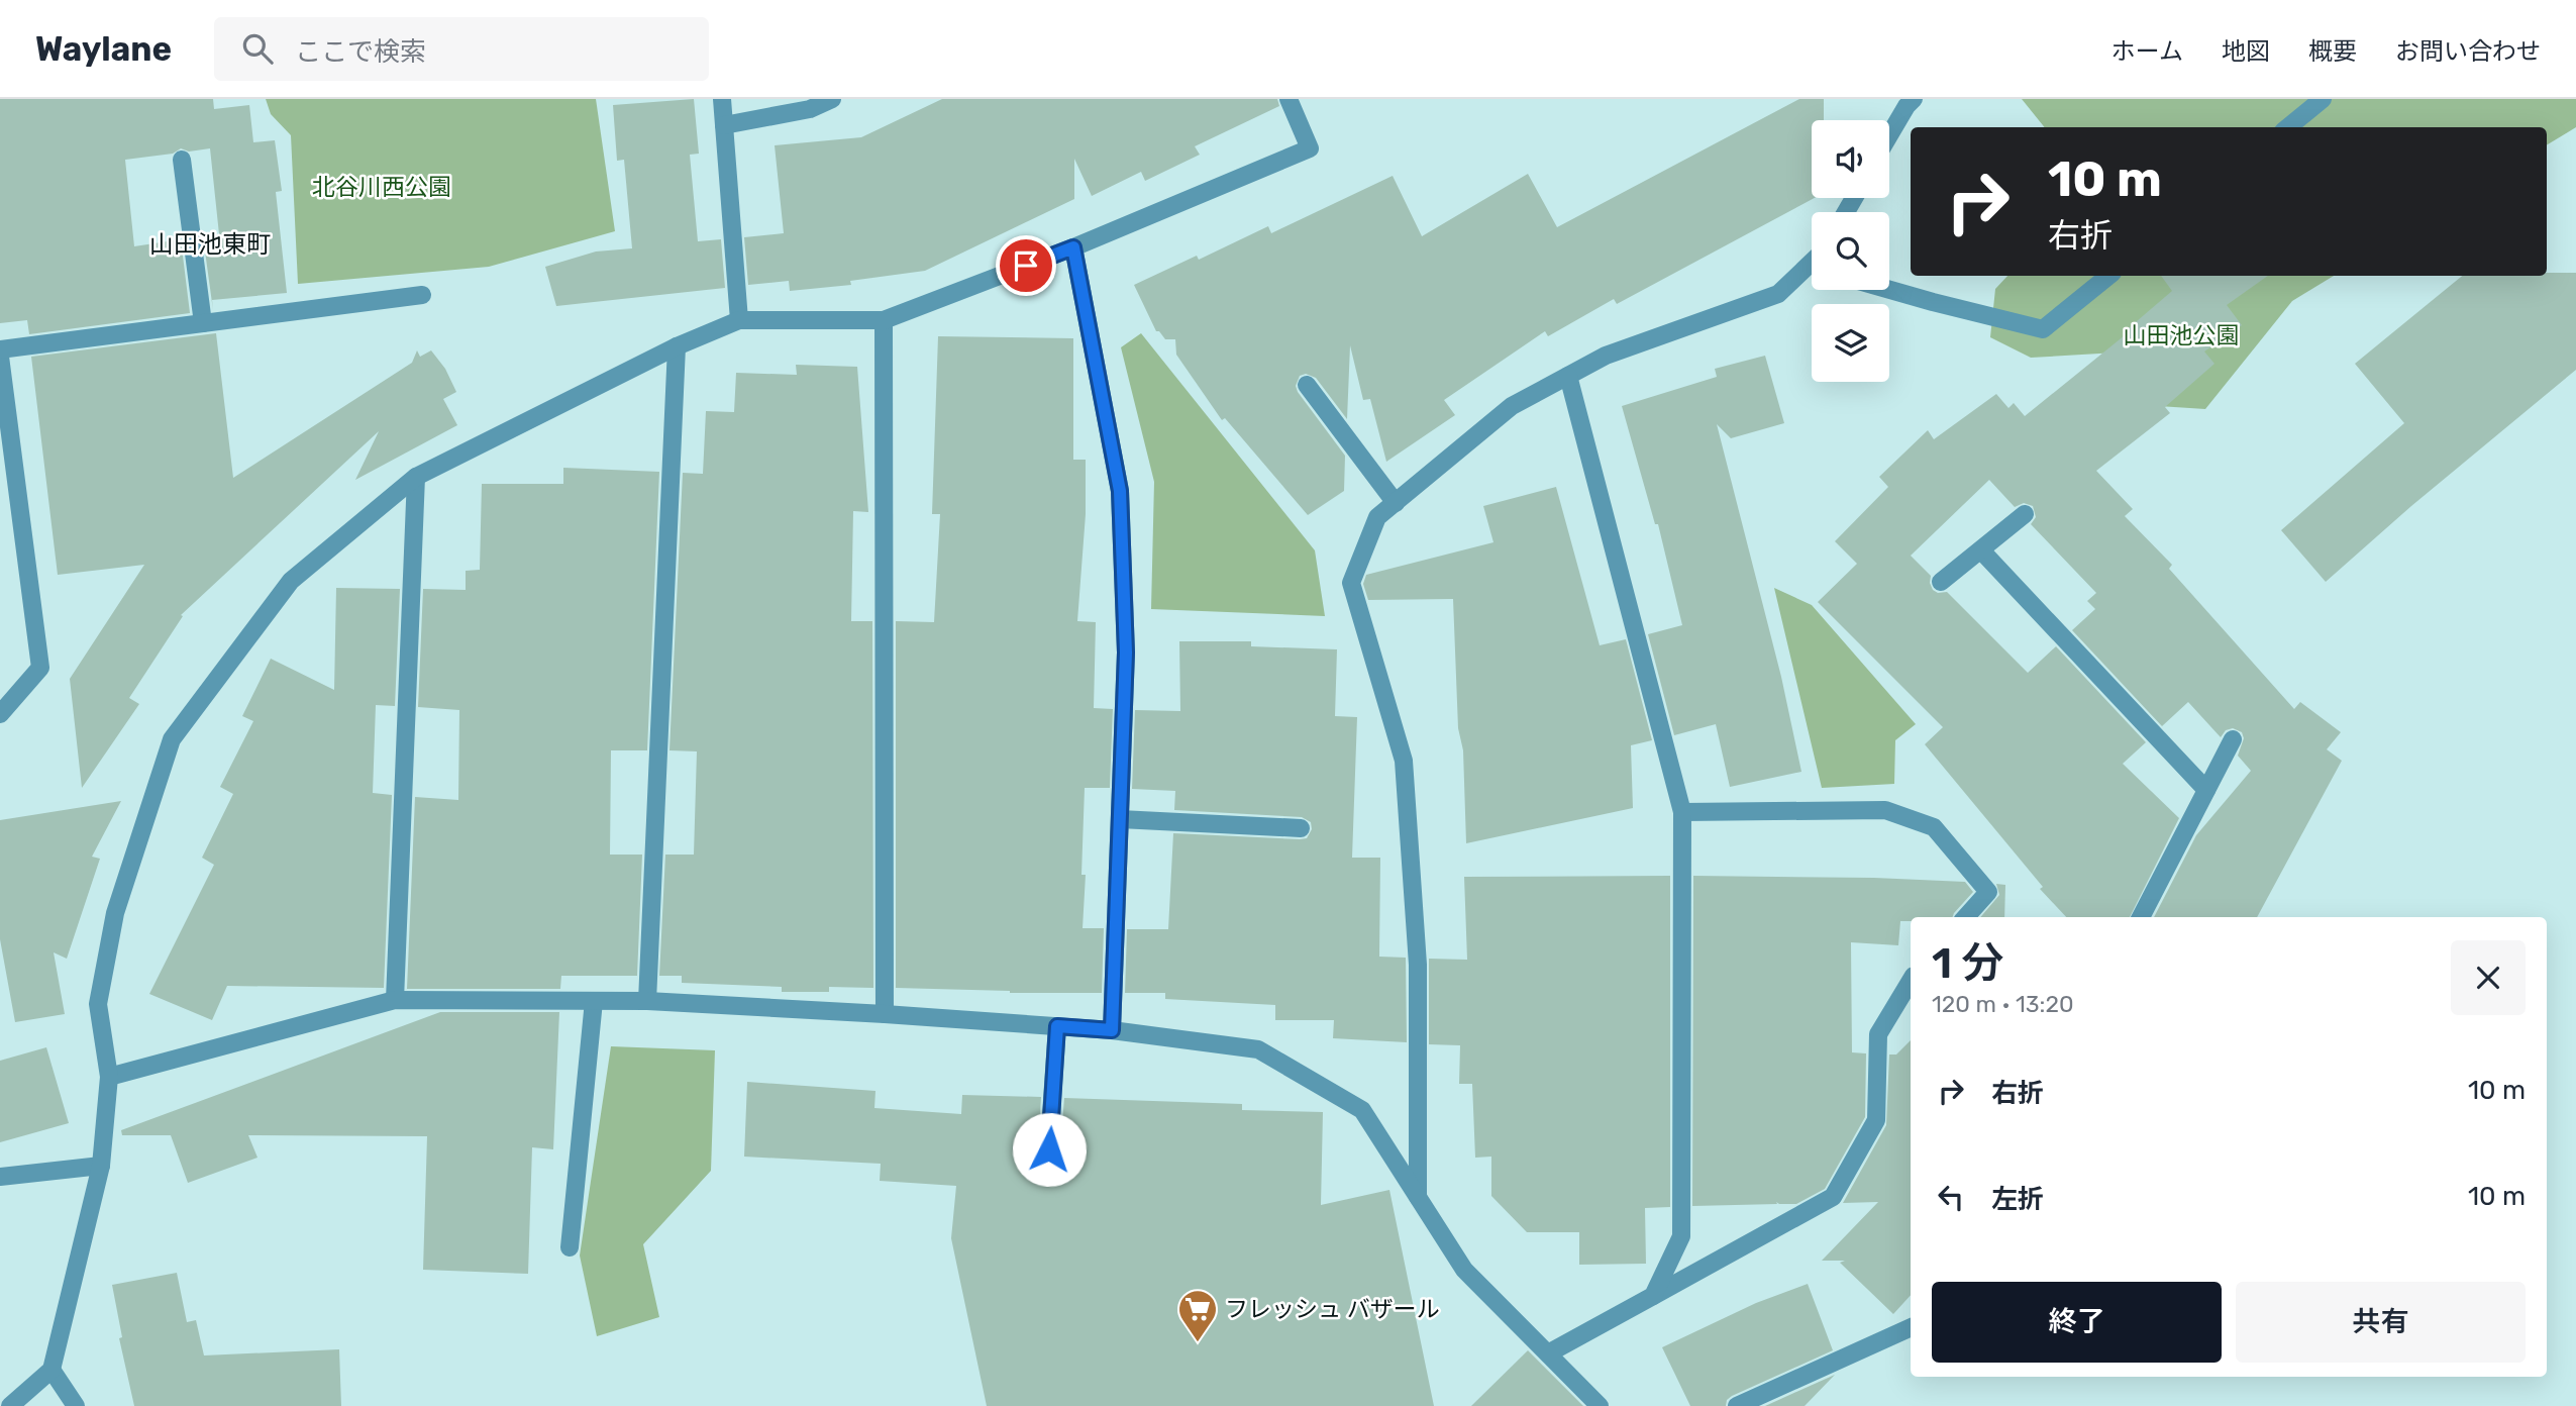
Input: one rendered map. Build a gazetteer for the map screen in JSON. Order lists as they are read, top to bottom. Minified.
{"districts":["山田池東町"],"parks":["北谷川西公園","山田池公園"],"places":{"supermarket":["フレッシュ バザール"]},"page":{"header":"Waylane","search":"ここで検索","nav":["ホーム","地図","概要","お問い合わせ"],"turn":["10 m","右折"],"heading":["1 分","120 m · 13:20"],"list":[{"name":"右折","value":"10 m"},{"name":"左折","value":"10 m"}],"buttons":["終了","共有"]}}
